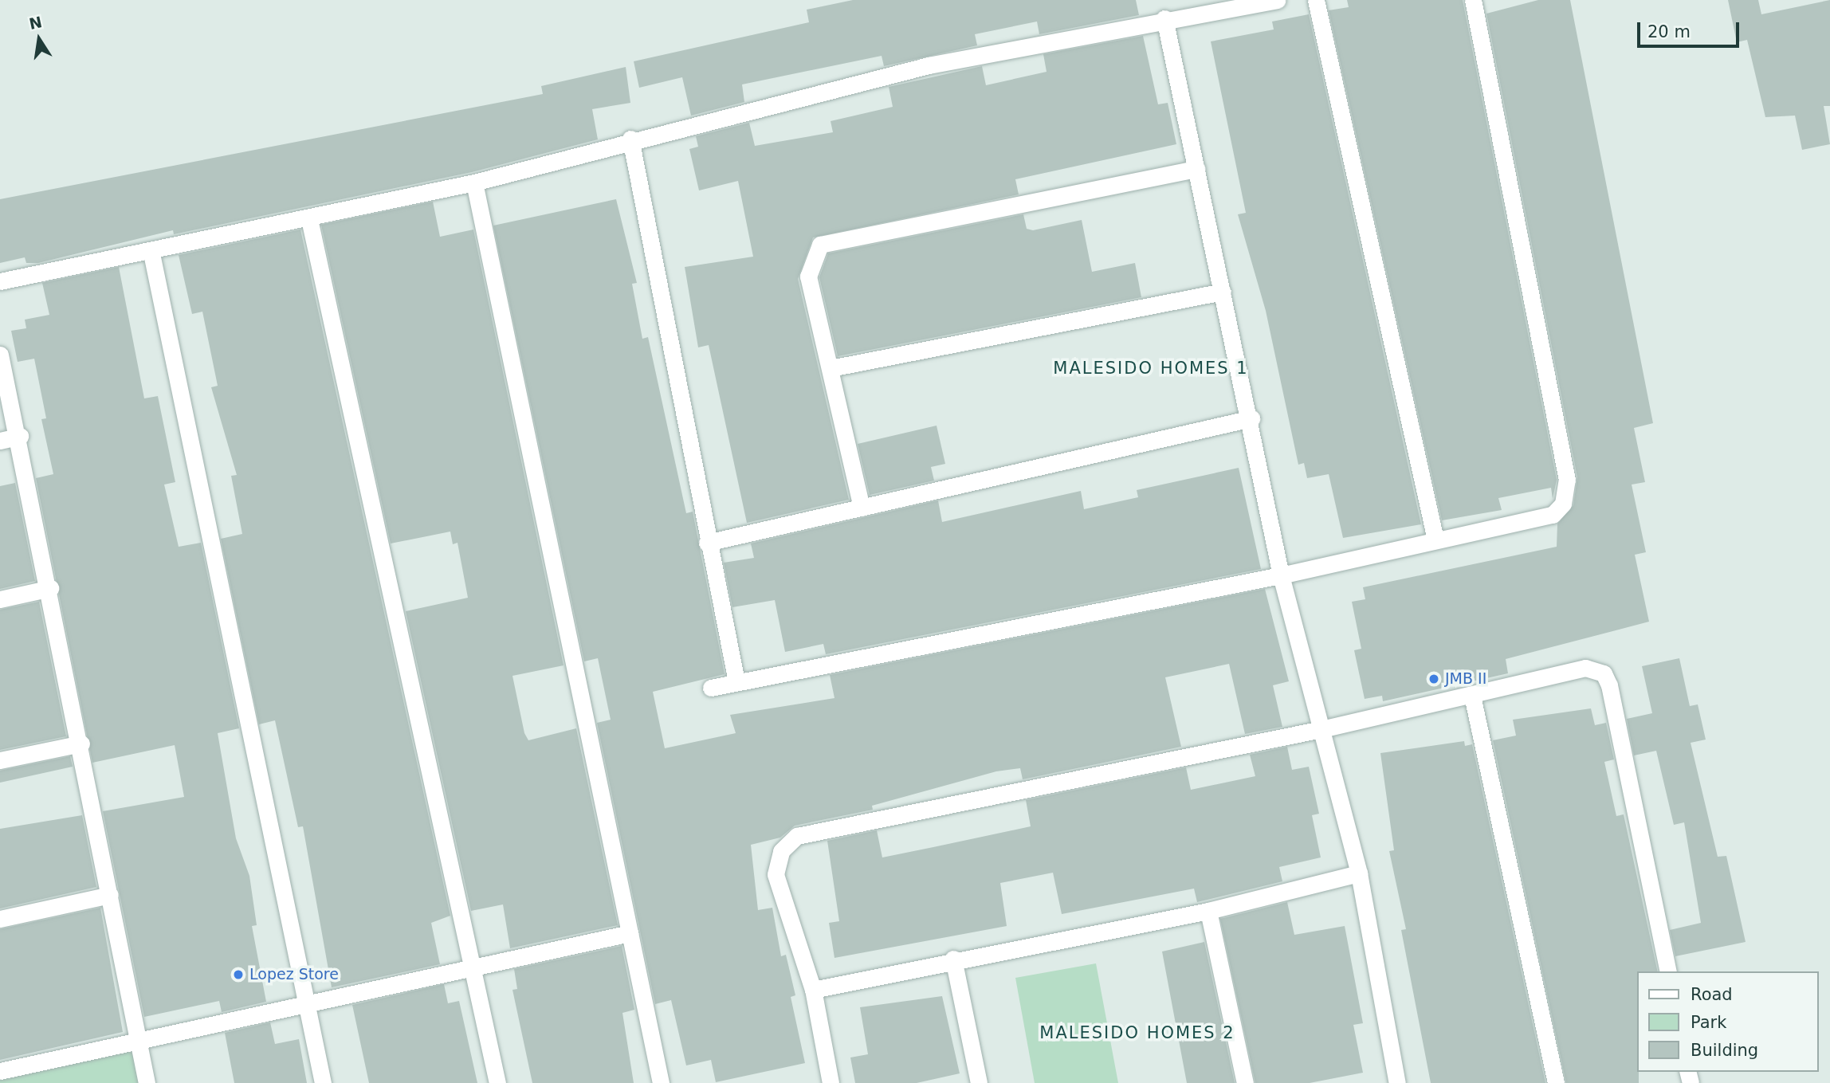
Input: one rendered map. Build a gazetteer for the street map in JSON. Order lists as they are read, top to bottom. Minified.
{"districts":["MALESIDO HOMES 1","MALESIDO HOMES 2"],"places":["JMB II","Lopez Store"],"legend":["Road","Park","Building"],"scale_bar":"20 m","north":"top"}
